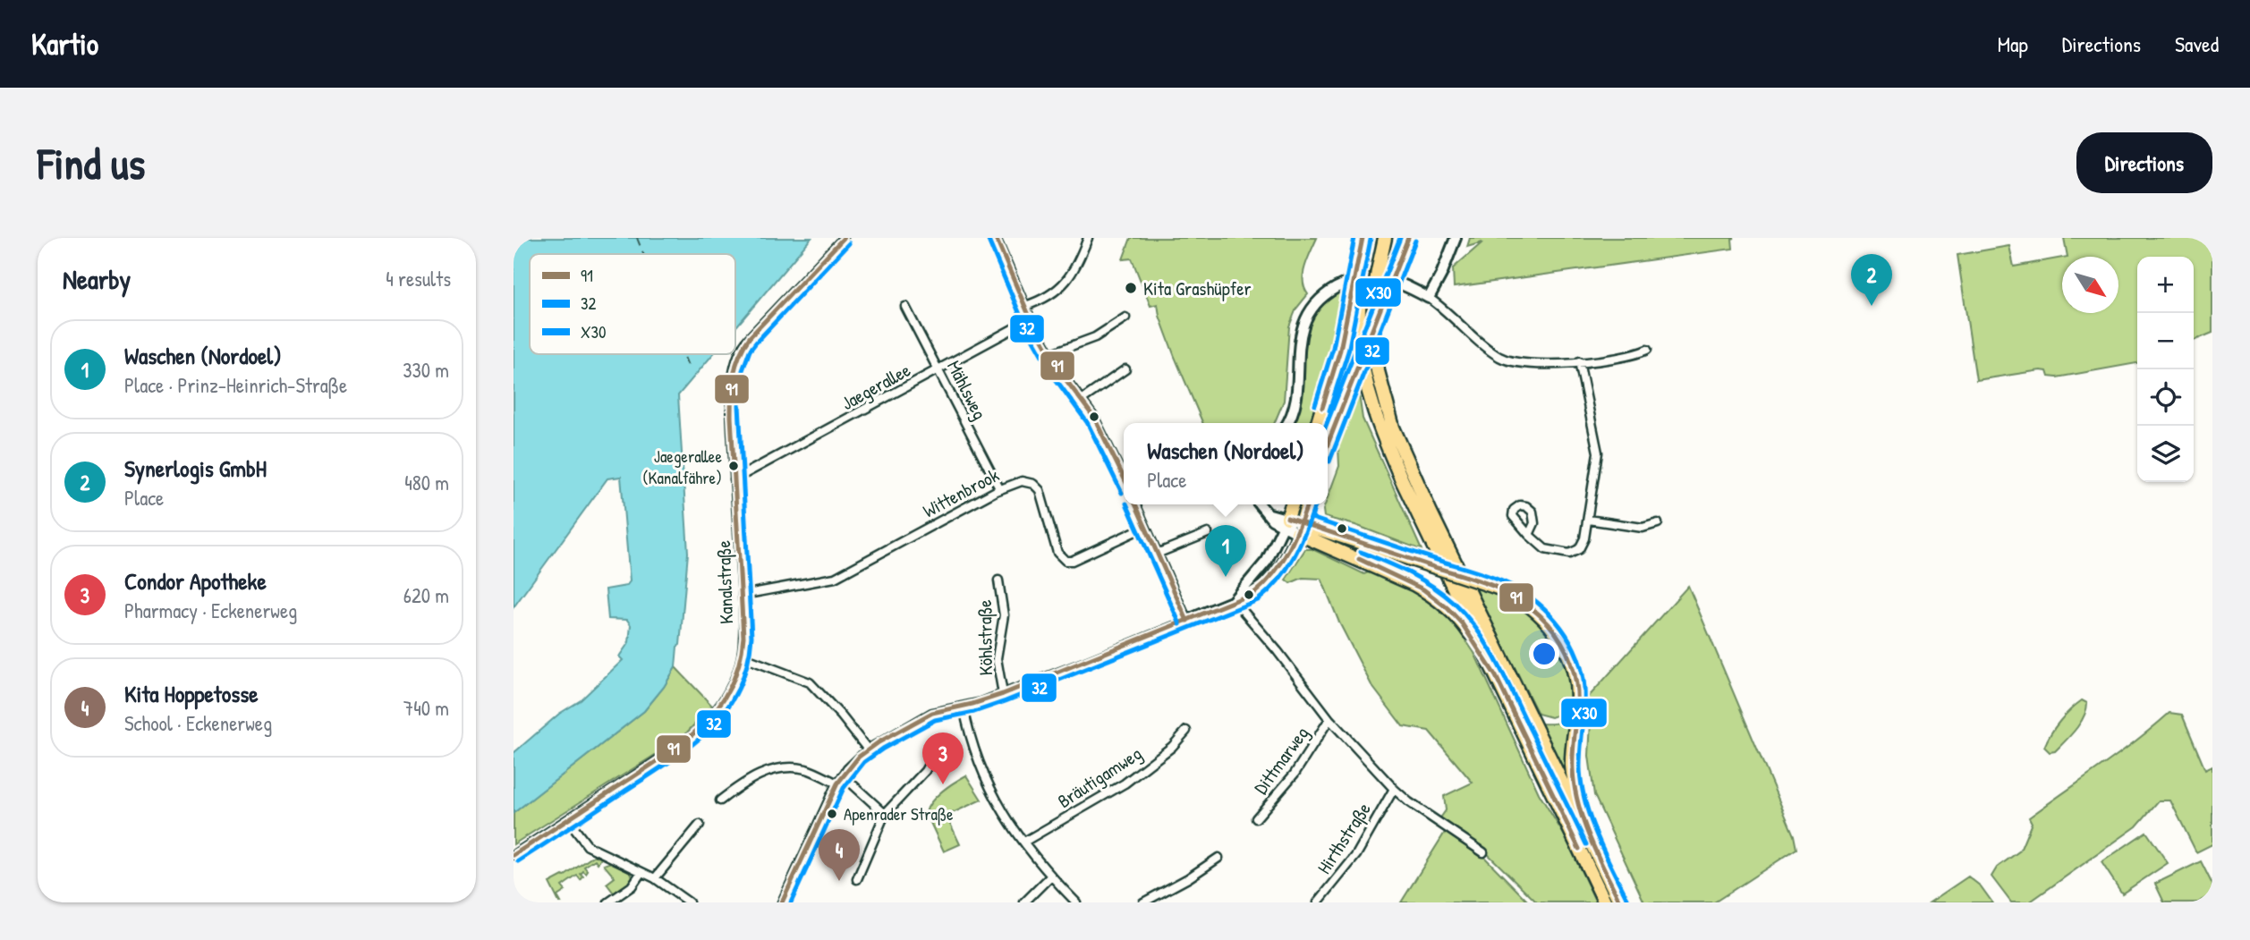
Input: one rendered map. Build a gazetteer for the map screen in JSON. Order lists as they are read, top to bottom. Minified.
{"streets":{"street":["Jaegerallee","Mählsweg","Wittenbrook","Kanalstraße","Köhlstraße","Dittmarweg","Bräutigamweg","Hirthstraße"]},"crossings":[["Jaegerallee","Mählsweg"],["Jaegerallee","Kanalstraße"],["Mählsweg","Wittenbrook"],["Wittenbrook","Kanalstraße"]],"places":["Kita Grashüpfer","Jaegerallee (Kanalfähre)","Apenrader Straße"],"lines":["transit line 91","transit line X30","transit line 32"],"legend":["91","32","X30"],"north":"bottom right","page":{"header":"Kartio","nav":["Map","Directions","Saved"],"buttons":"Directions","title":"Find us","heading":["Nearby","4 results"],"pins":["2","1","3","4"],"map_buttons":["+","−"],"list":[{"mark":"1","name":"Waschen (Nordoel)","note":"Place · Prinz-Heinrich-Straße","value":"330 m"},{"mark":"2","name":"Synerlogis GmbH","note":"Place","value":"480 m"},{"mark":"3","name":"Condor Apotheke","note":"Pharmacy · Eckenerweg","value":"620 m"},{"mark":"4","name":"Kita Hoppetosse","note":"School · Eckenerweg","value":"740 m"}],"popup":["Waschen (Nordoel)","Place"]}}
